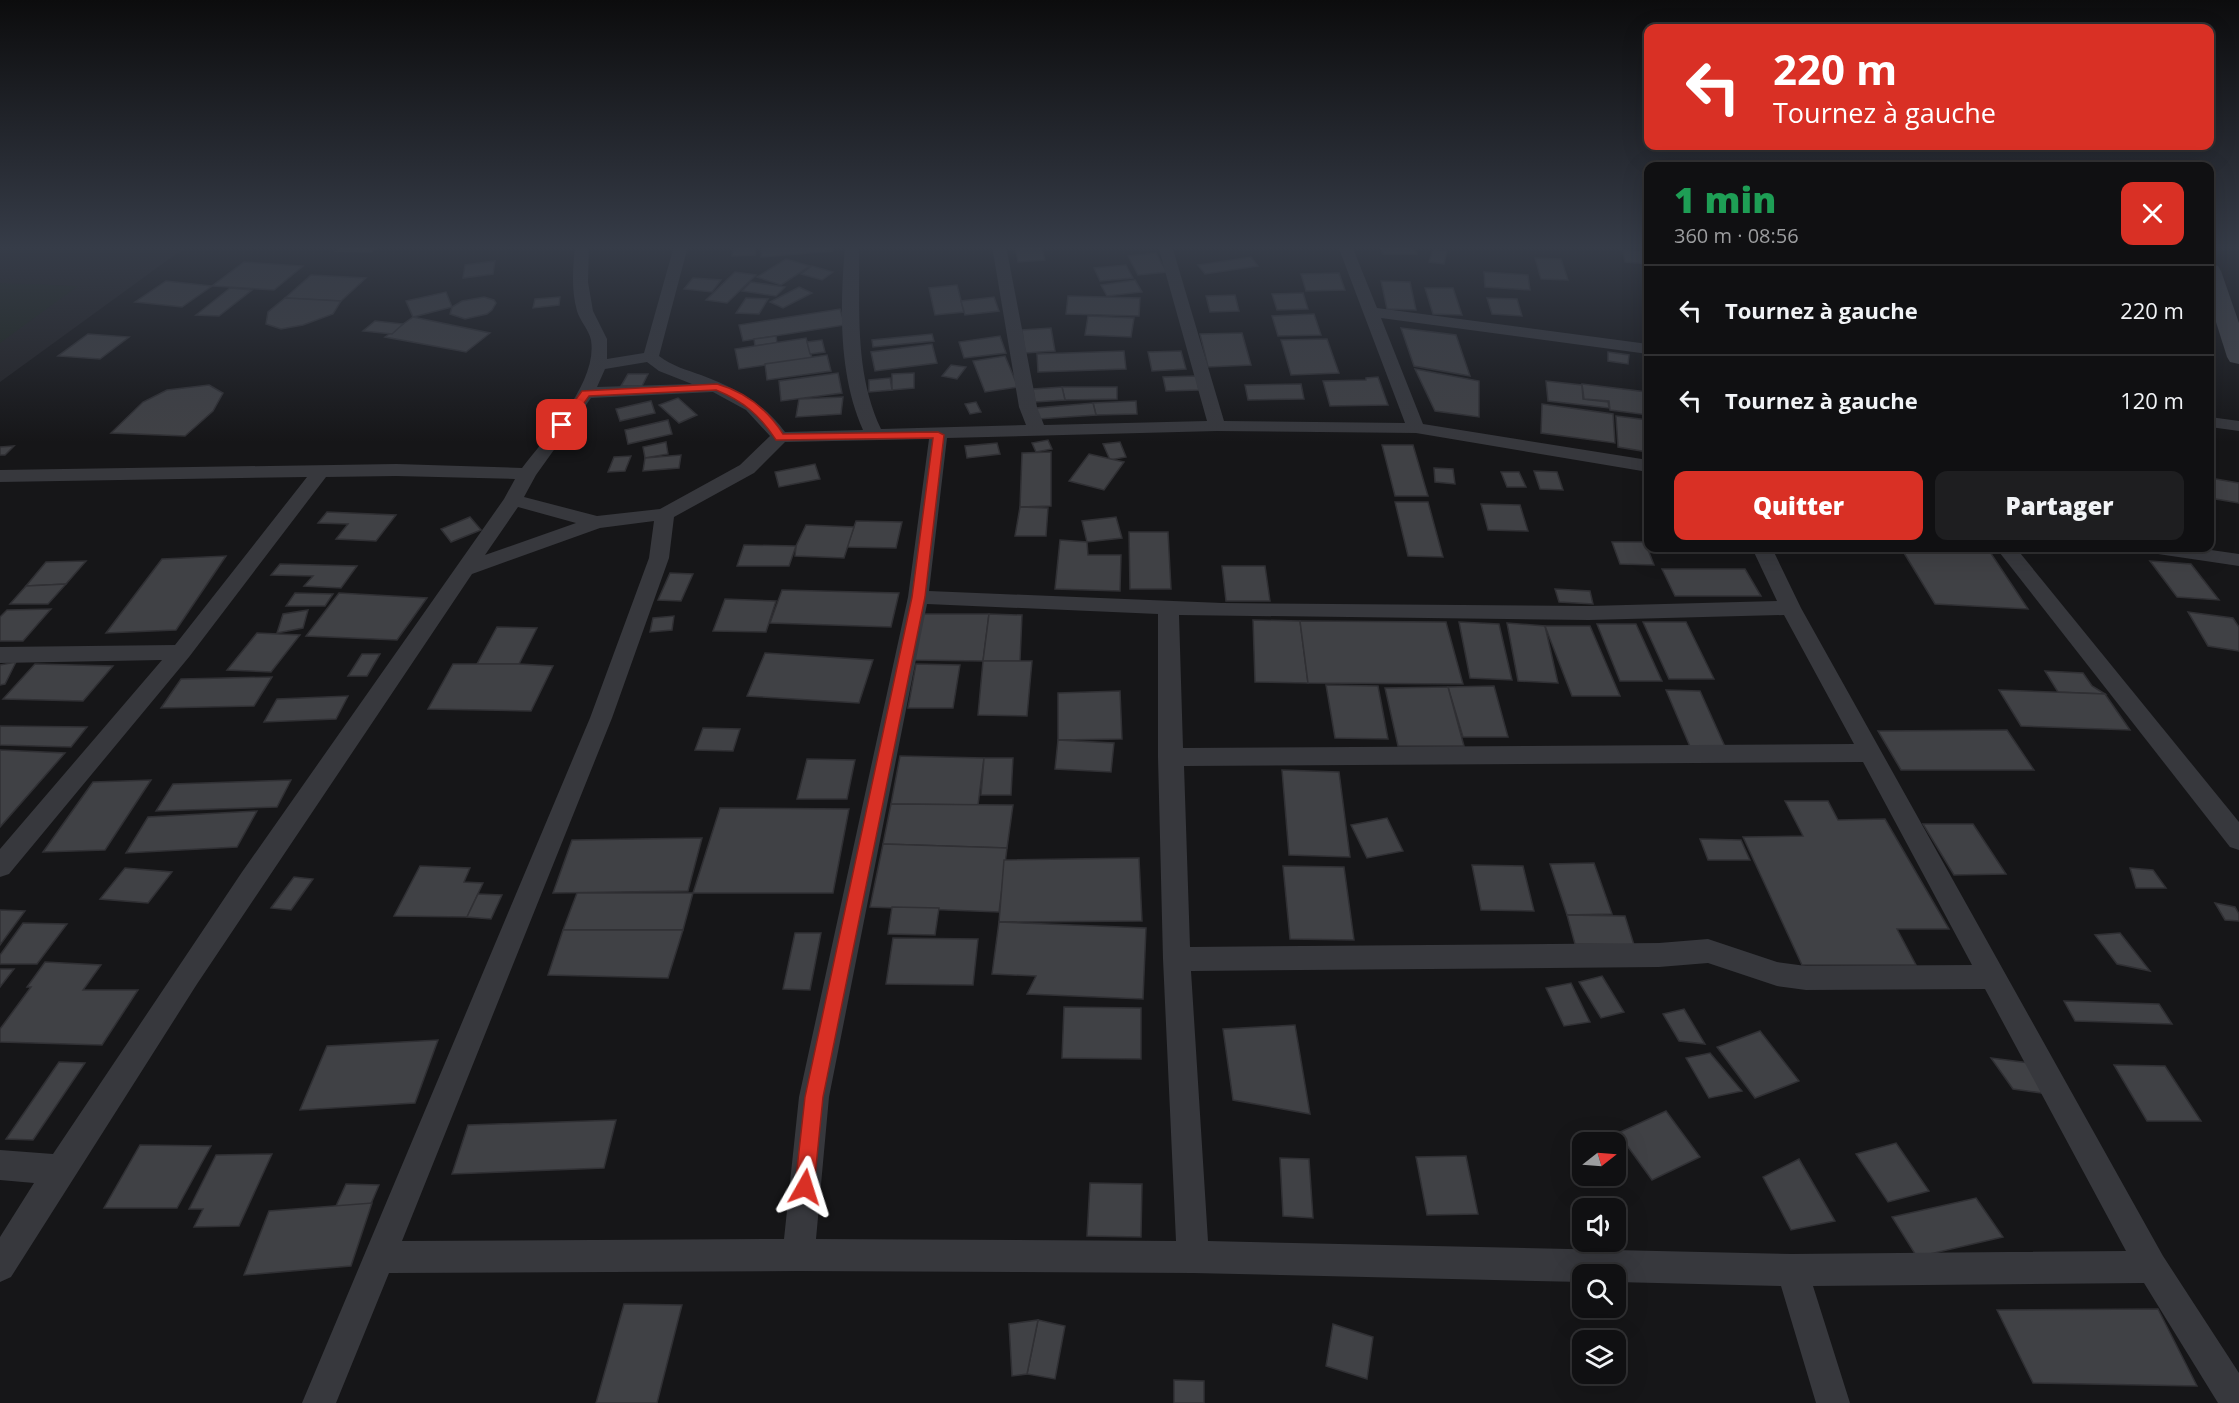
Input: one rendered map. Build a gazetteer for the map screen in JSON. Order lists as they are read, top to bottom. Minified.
{"north":"right","page":{"turn":["220 m","Tournez à gauche"],"heading":["1 min","360 m · 08:56"],"list":[{"name":"Tournez à gauche","value":"220 m"},{"name":"Tournez à gauche","value":"120 m"}],"buttons":["Quitter","Partager"]}}
